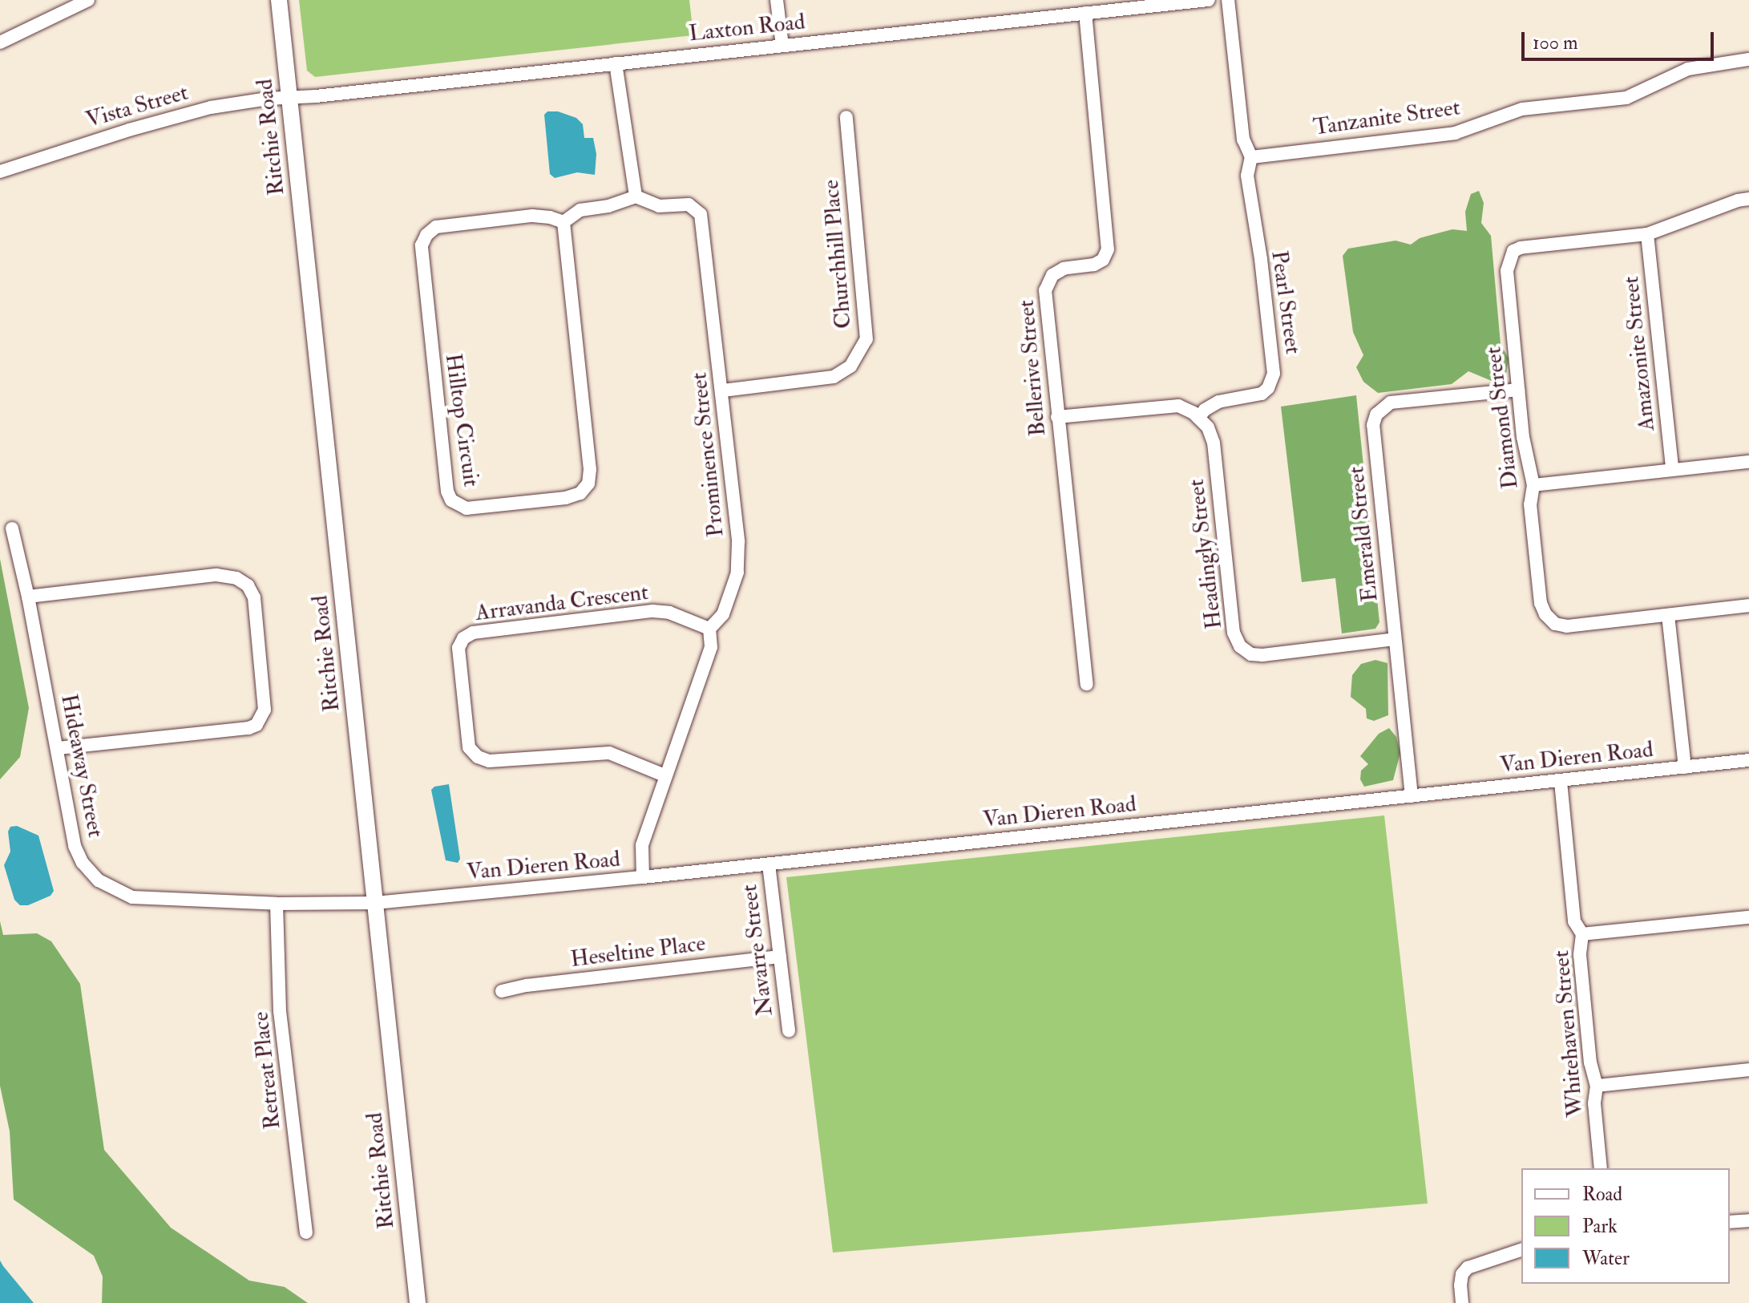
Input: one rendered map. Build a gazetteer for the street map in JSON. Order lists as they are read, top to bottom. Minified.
{"streets":{"street":["Laxton Road","Vista Street","Tanzanite Street","Ritchie Road","Churchhill Place","Pearl Street","Amazonite Street","Bellerive Street","Diamond Street","Hilltop Circuit","Prominence Street","Emerald Street","Headingly Street","Arravanda Crescent","Van Dieren Road","Hideaway Street","Navarre Street","Heseltine Place","Whitehaven Street","Retreat Place"]},"crossings":[["Laxton Road","Vista Street"],["Laxton Road","Ritchie Road"],["Laxton Road","Bellerive Street"],["Vista Street","Ritchie Road"],["Tanzanite Street","Pearl Street"],["Ritchie Road","Van Dieren Road"],["Ritchie Road","Hideaway Street"],["Churchhill Place","Prominence Street"],["Pearl Street","Headingly Street"],["Amazonite Street","Diamond Street"],["Diamond Street","Emerald Street"],["Prominence Street","Arravanda Crescent"],["Prominence Street","Van Dieren Road"],["Emerald Street","Headingly Street"],["Emerald Street","Van Dieren Road"],["Van Dieren Road","Hideaway Street"],["Van Dieren Road","Navarre Street"],["Van Dieren Road","Whitehaven Street"],["Hideaway Street","Retreat Place"],["Navarre Street","Heseltine Place"]],"legend":["Road","Park","Water"],"scale_bar":"100 m"}
